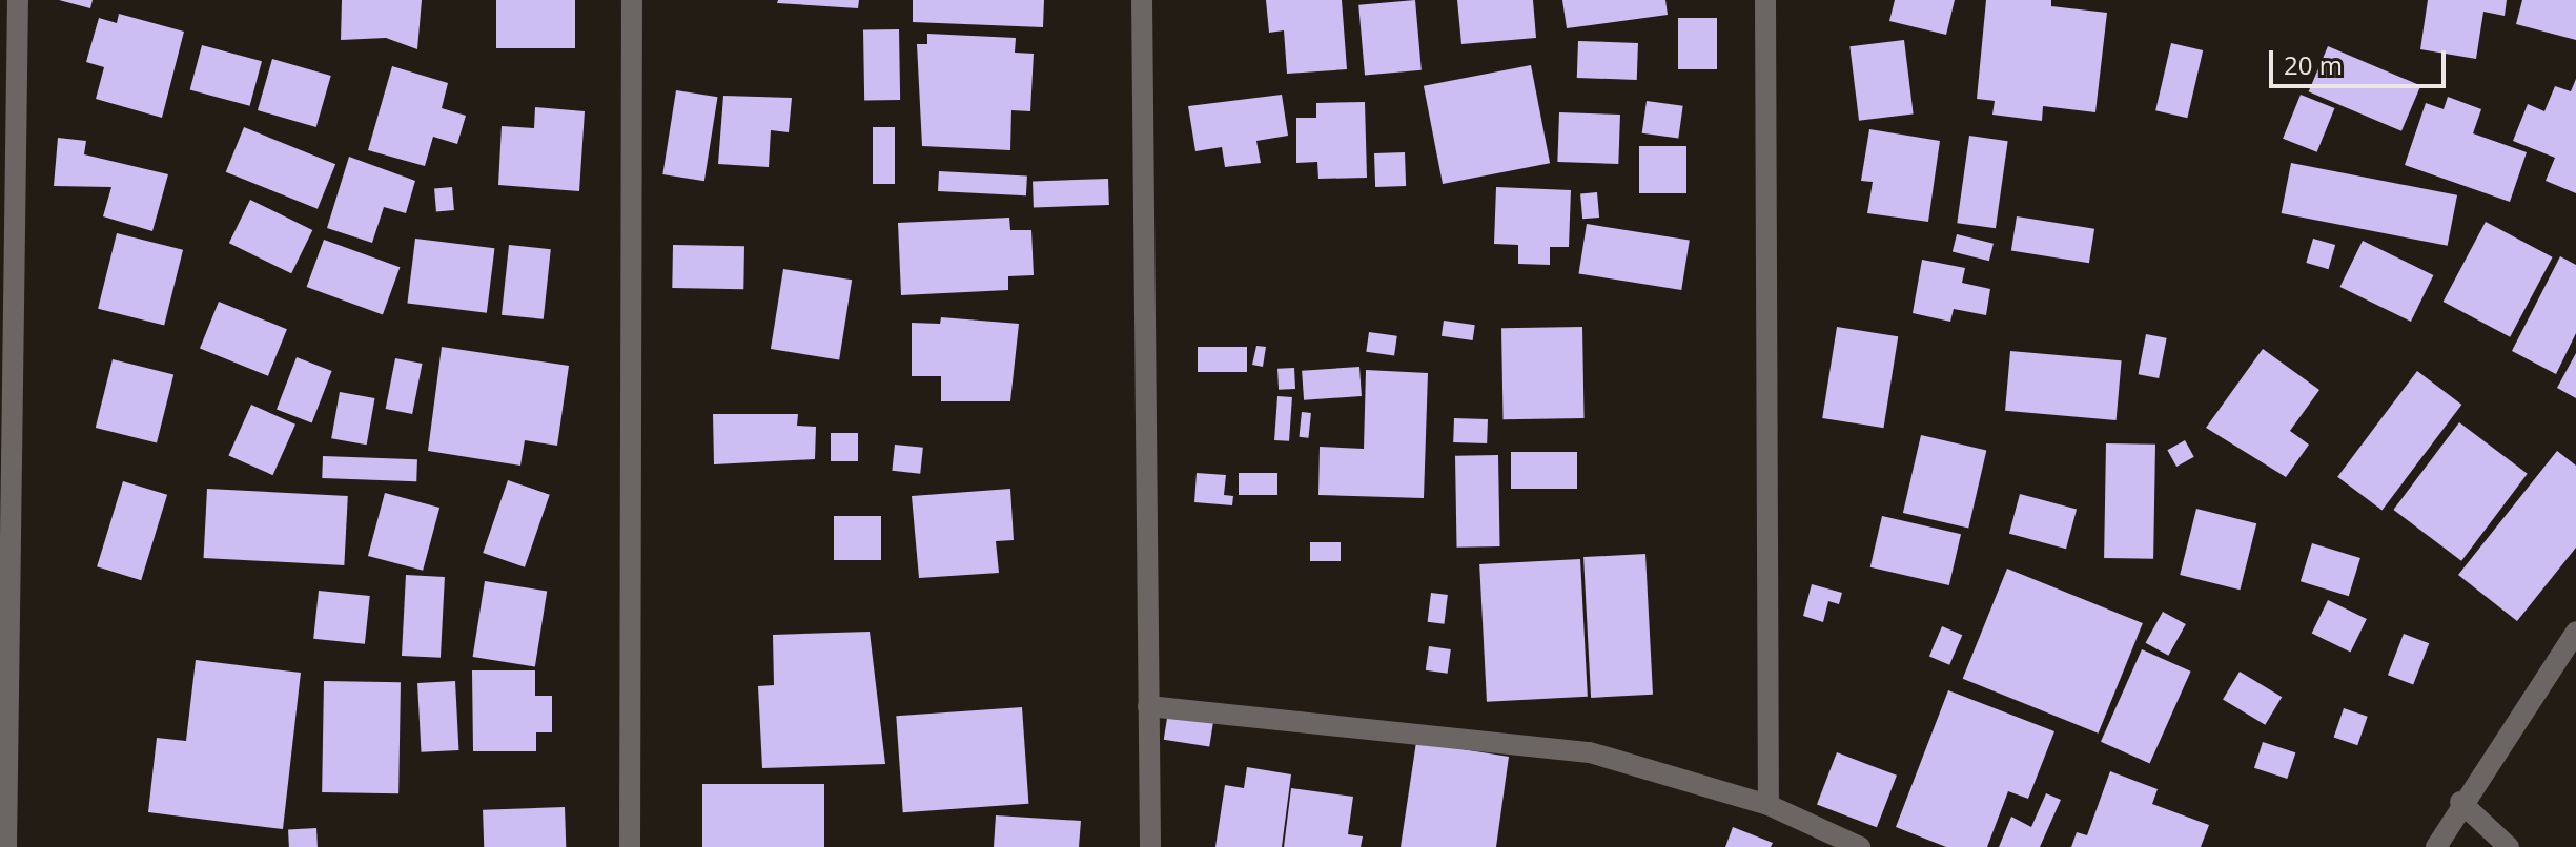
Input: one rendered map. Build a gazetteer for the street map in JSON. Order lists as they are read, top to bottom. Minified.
{"scale_bar":"20 m"}
